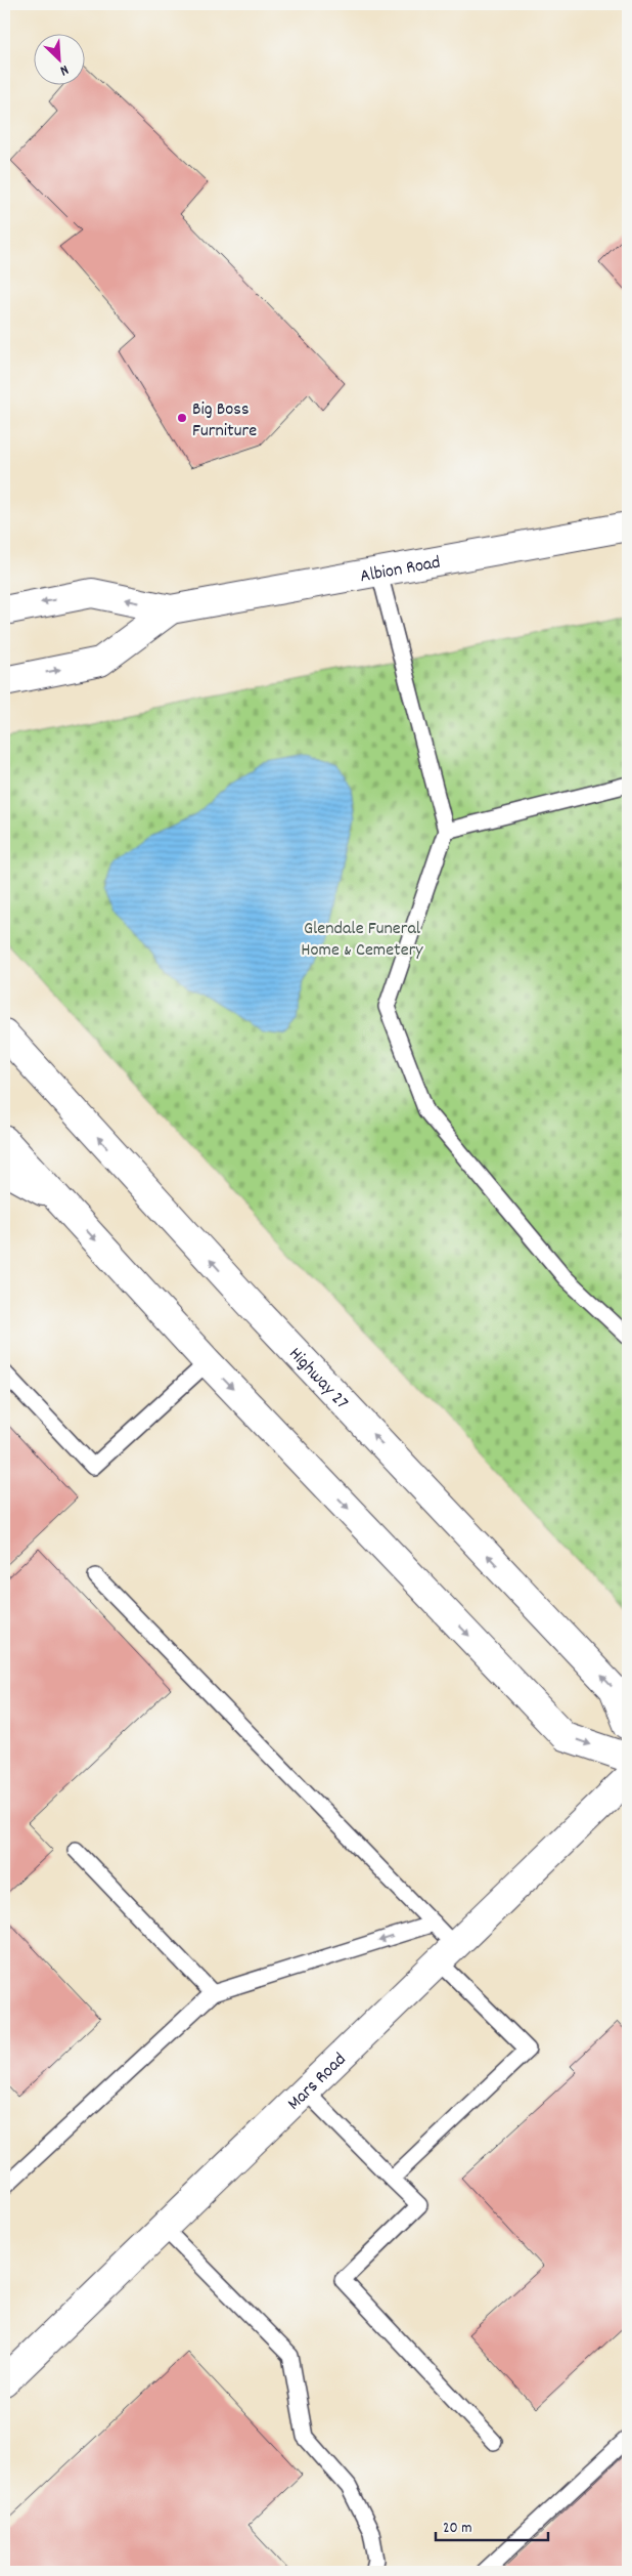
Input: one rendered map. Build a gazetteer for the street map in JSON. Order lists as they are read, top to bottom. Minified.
{"streets":{"main road":["Albion Road","Highway 27","Mars Road"]},"parks":["Glendale Funeral Home & Cemetery"],"places":["Big Boss Furniture"],"scale_bar":"20 m","north":"bottom right"}
